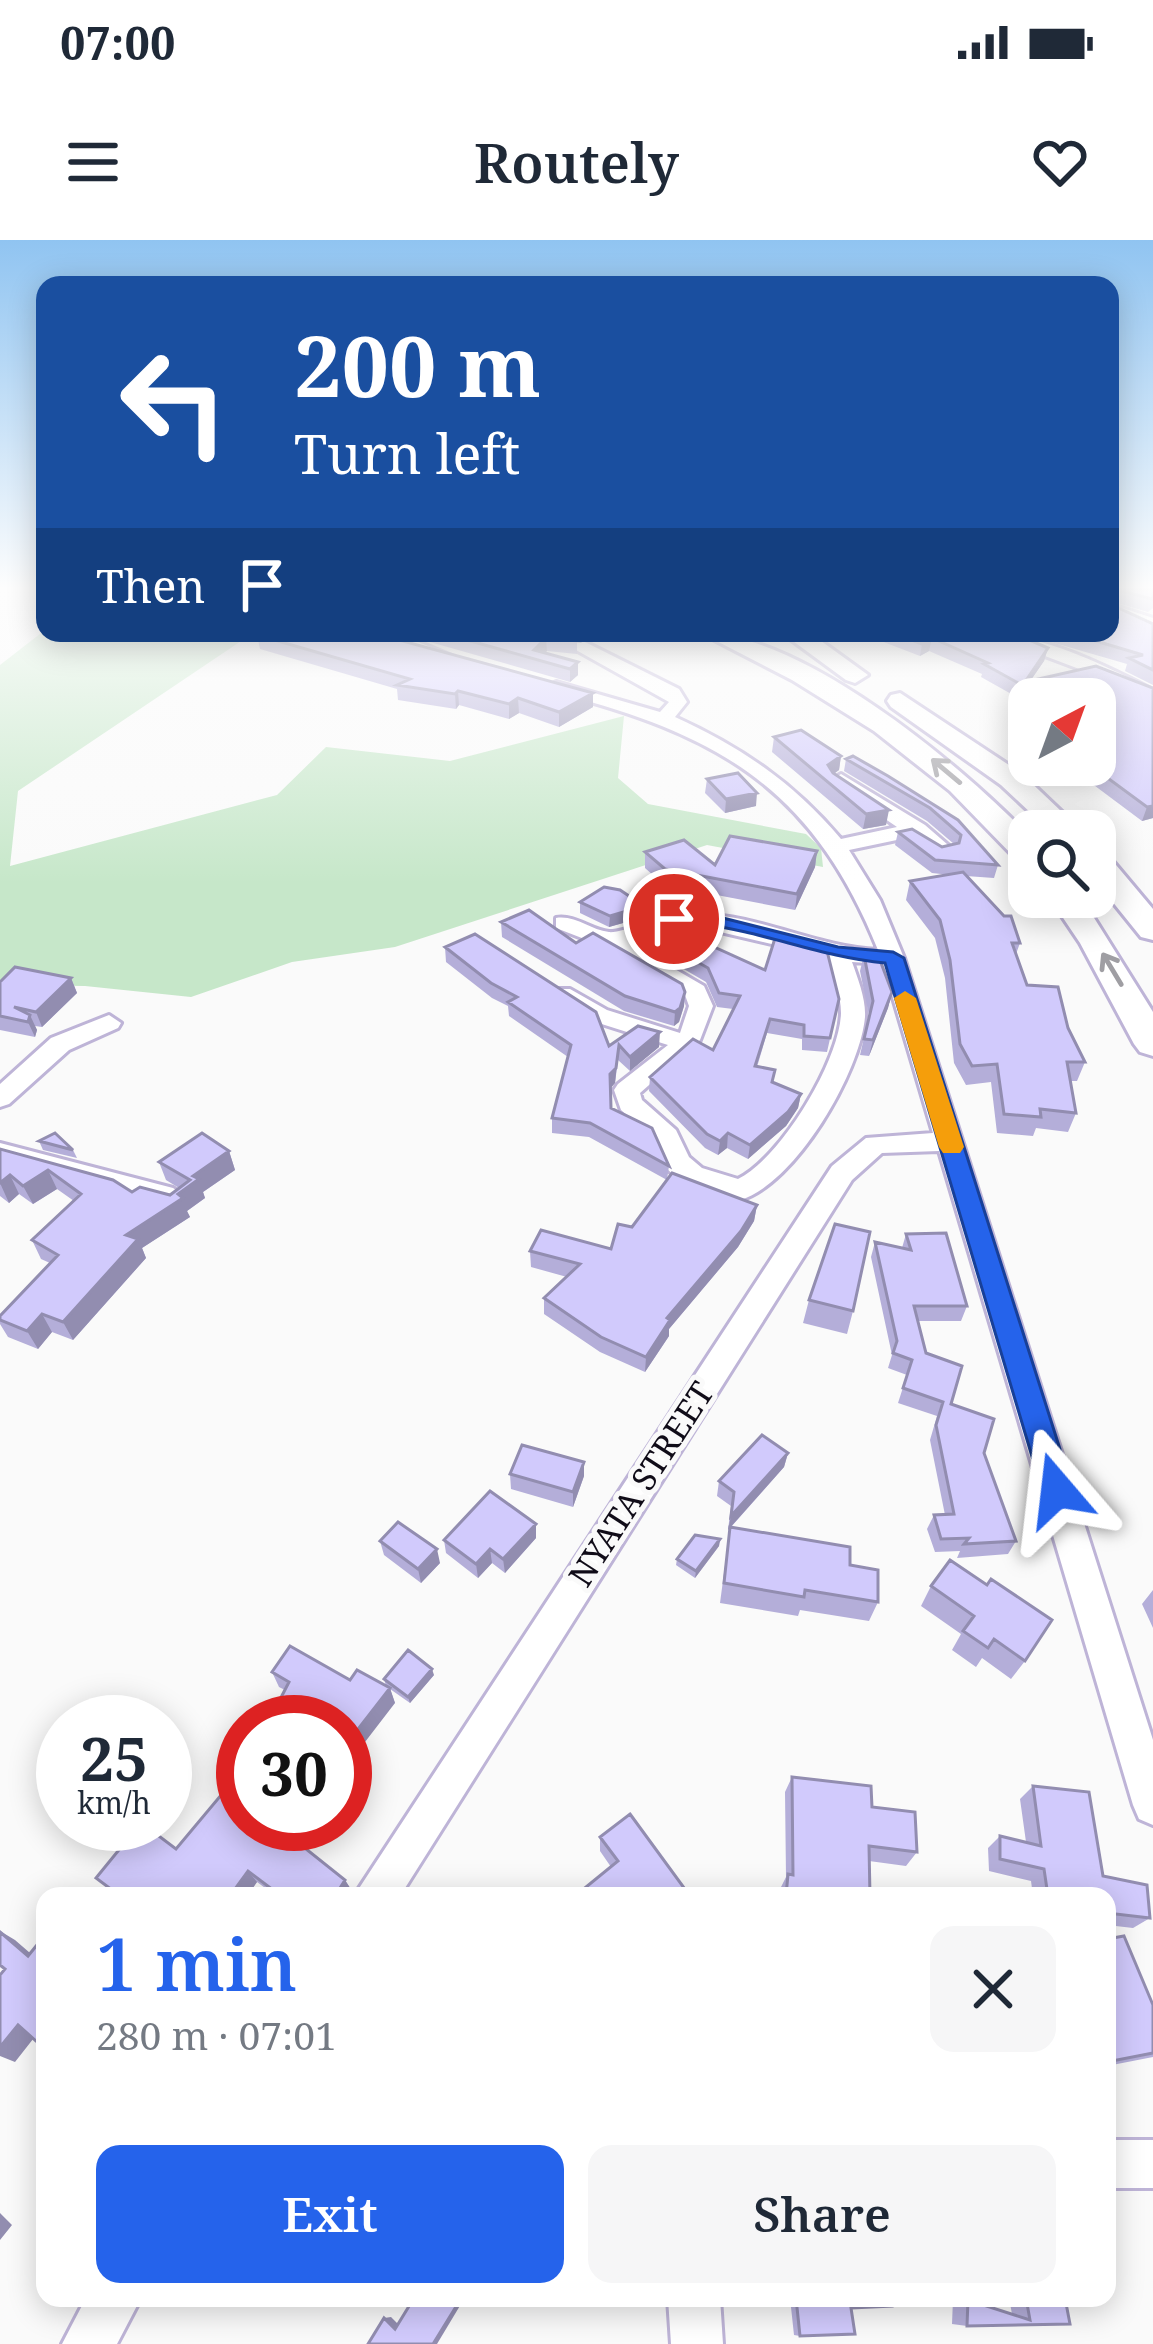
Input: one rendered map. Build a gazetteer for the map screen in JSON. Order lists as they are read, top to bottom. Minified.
{"streets":{"street":["NYATA STREET"]},"north":"top right","page":{"status":"07:00","header":"Routely","turn":["200 m","Turn left"],"then":"Then","speed":"25 km/h","limit":"30","heading":["1 min","280 m · 07:01"],"buttons":["Exit","Share"]}}
